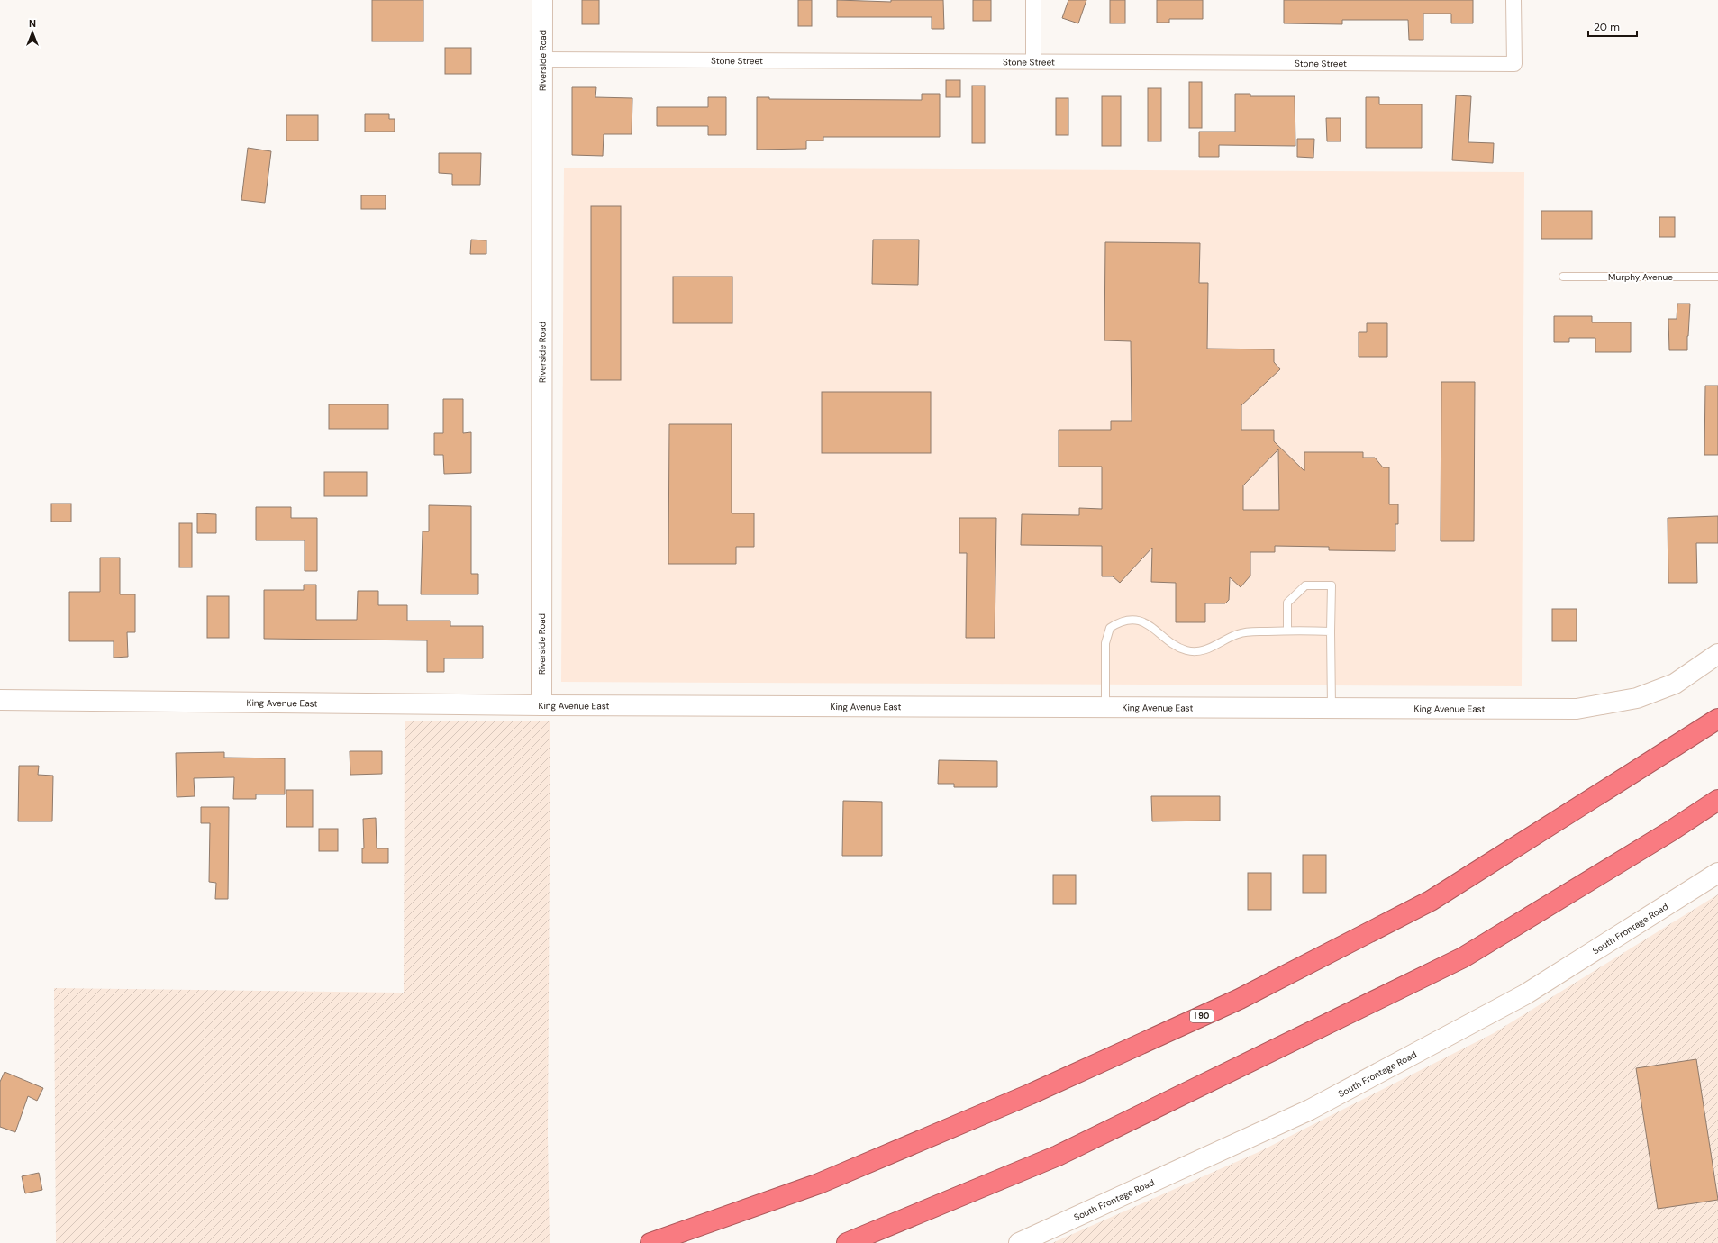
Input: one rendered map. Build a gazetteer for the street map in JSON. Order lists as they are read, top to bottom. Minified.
{"streets":{"highway":["I 90"],"main road":["Riverside Road","King Avenue East","South Frontage Road"],"street":["Stone Street"],"lane":["Murphy Avenue"]},"crossings":[["Riverside Road","Stone Street"],["Riverside Road","King Avenue East"]],"scale_bar":"20 m","north":"top"}
